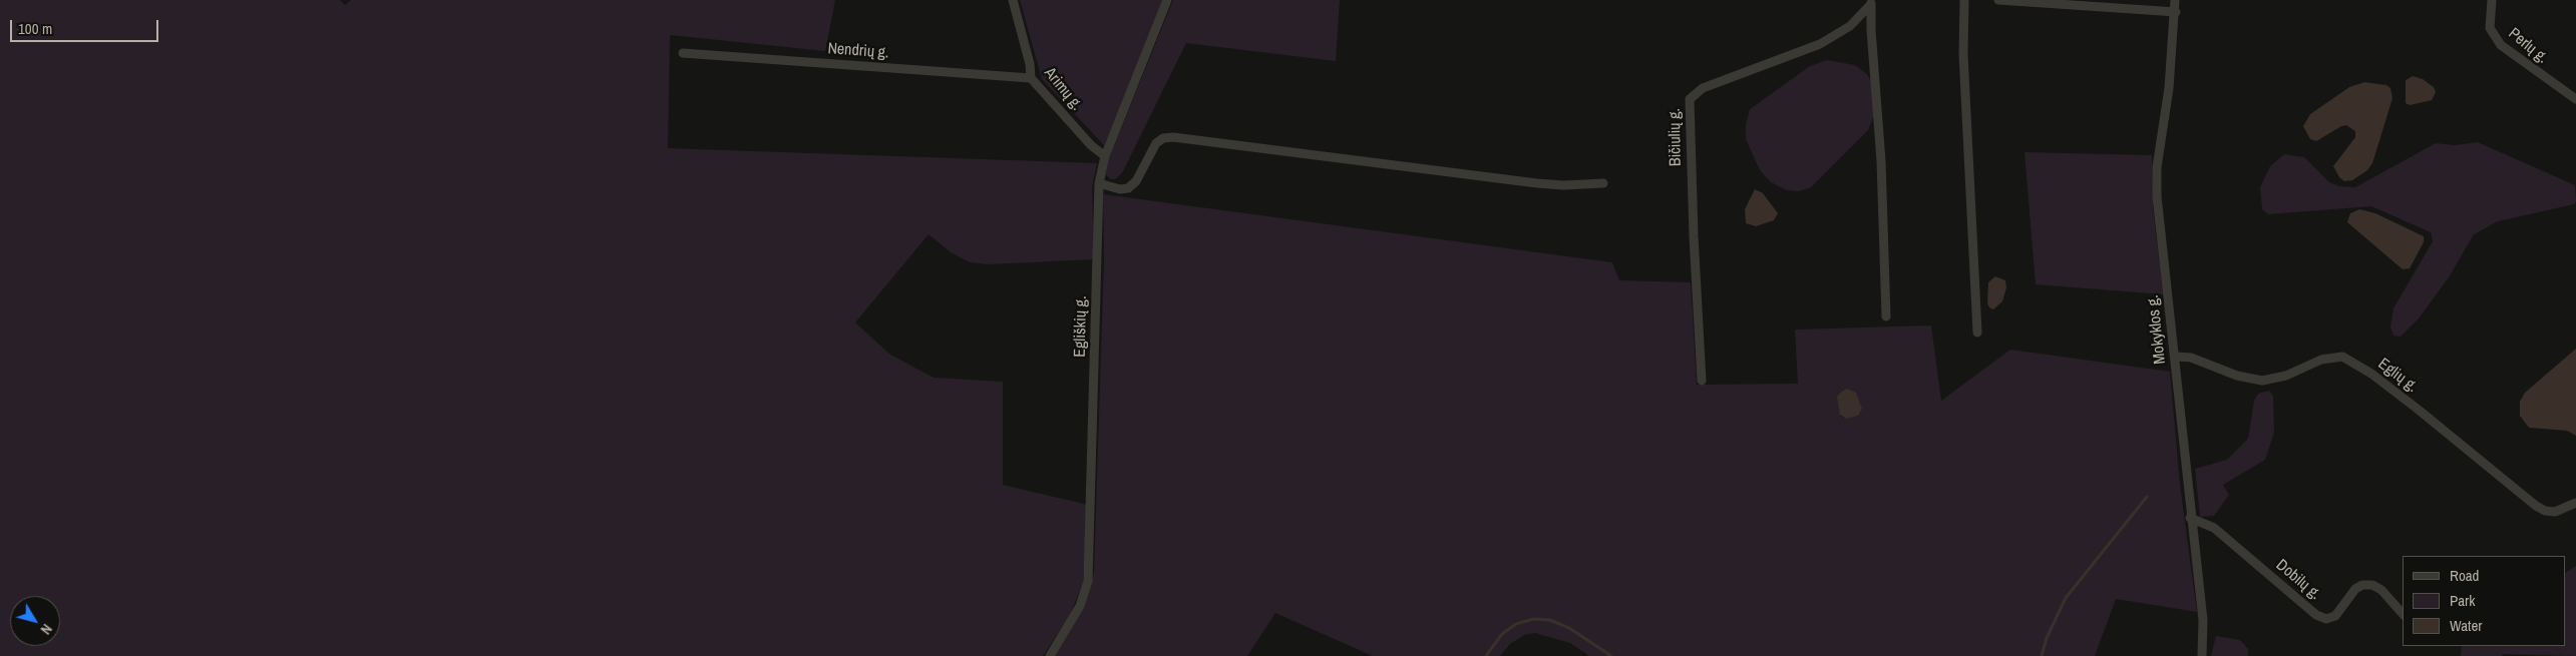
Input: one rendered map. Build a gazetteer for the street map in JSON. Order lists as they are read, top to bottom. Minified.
{"streets":{"street":["Perlų g.","Nendrių g.","Arimų g.","Bičiulių g.","Egliškių g.","Mokyklos g.","Eglių g.","Dobilų g."]},"crossings":[["Nendrių g.","Arimų g."],["Arimų g.","Egliškių g."],["Mokyklos g.","Eglių g."],["Mokyklos g.","Dobilų g."]],"legend":["Road","Park","Water"],"scale_bar":"100 m","north":"bottom right"}
